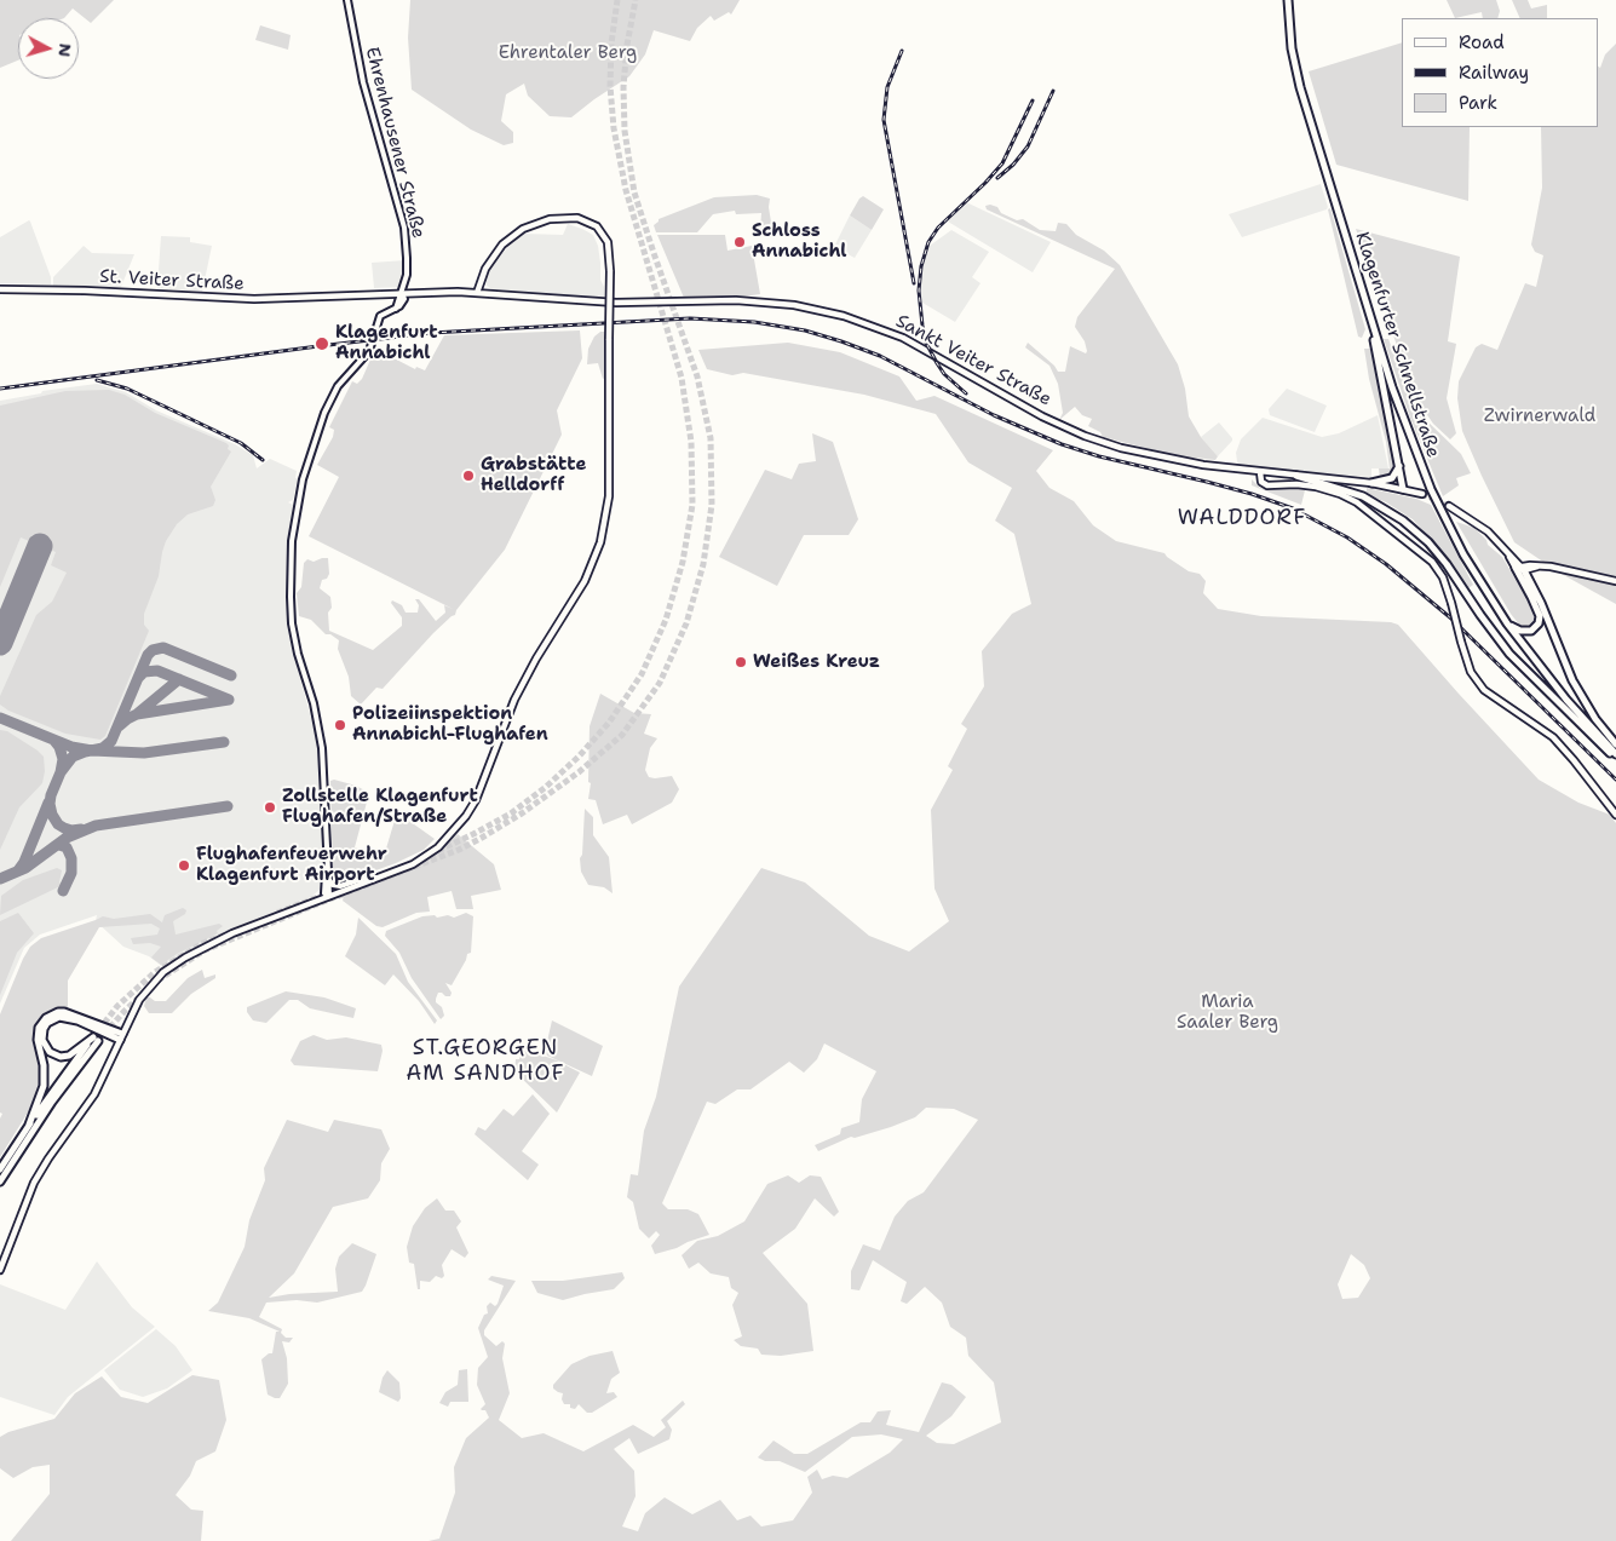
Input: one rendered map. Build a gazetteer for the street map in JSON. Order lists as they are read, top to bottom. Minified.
{"streets":{"highway":["Klagenfurter Schnellstraße"],"main road":["St. Veiter Straße","Sankt Veiter Straße"],"street":["Ehrenhausener Straße"]},"crossings":[["Ehrenhausener Straße","Sankt Veiter Straße"],["St. Veiter Straße","Sankt Veiter Straße"]],"districts":["WALDDORF","ST.GEORGEN AM SANDHOF"],"parks":["Ehrentaler Berg","Zwirnerwald","Maria Saaler Berg"],"places":["Schloss Annabichl","Klagenfurt Annabichl","Grabstätte Helldorff","Weißes Kreuz","Polizeiinspektion Annabichl-Flughafen","Zollstelle Klagenfurt Flughafen/Straße","Flughafenfeuerwehr Klagenfurt Airport"],"legend":["Road","Railway","Park"],"north":"right"}
